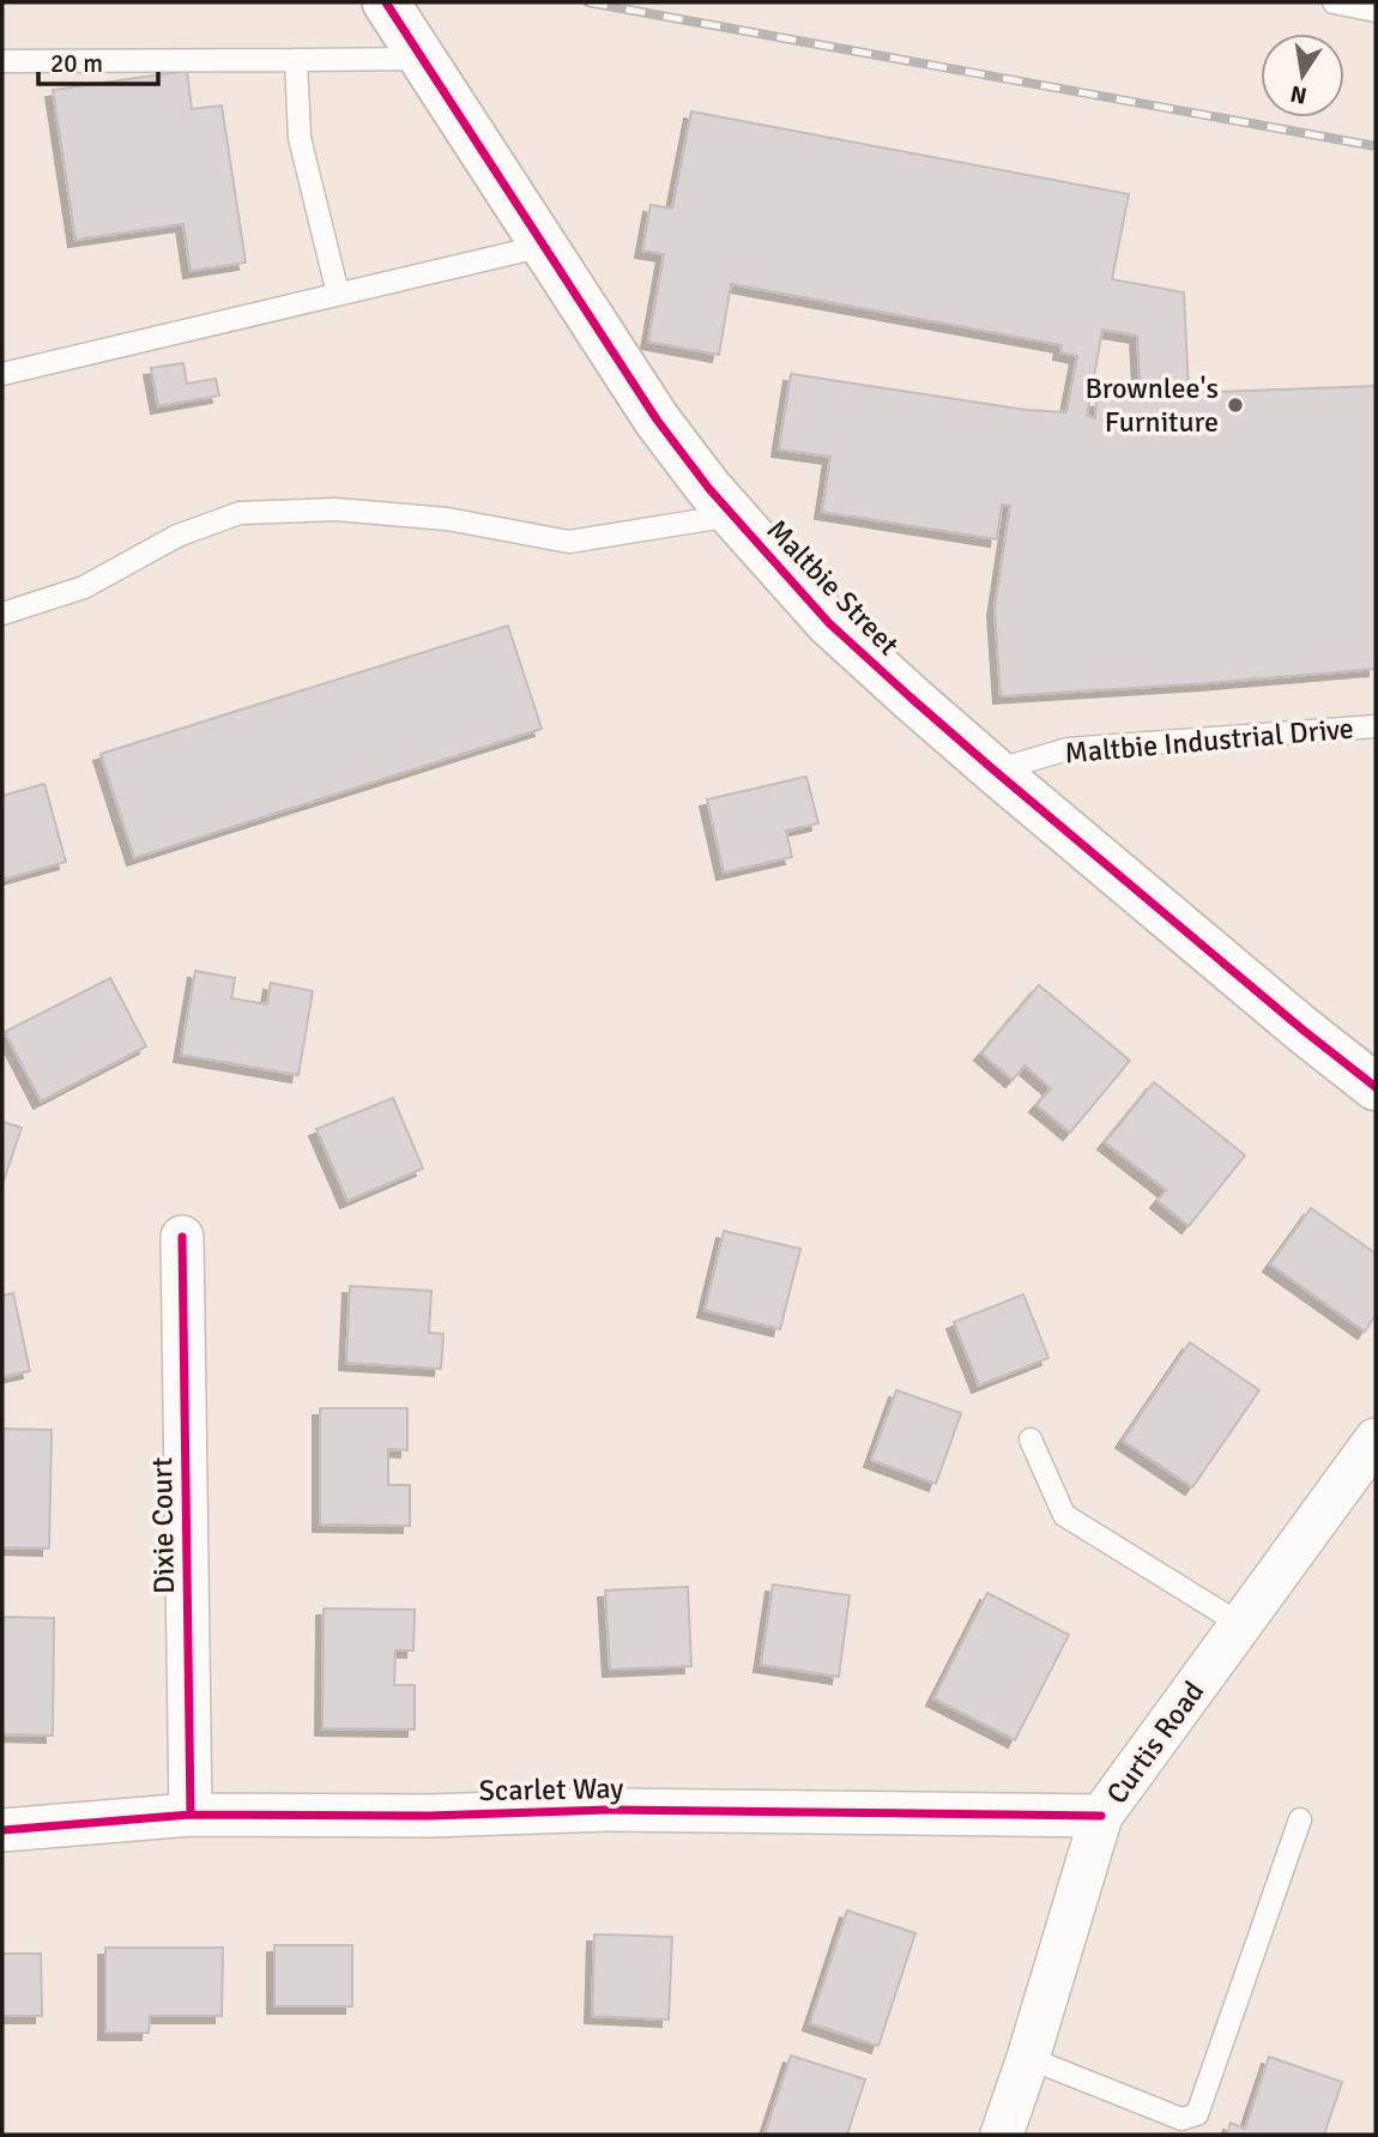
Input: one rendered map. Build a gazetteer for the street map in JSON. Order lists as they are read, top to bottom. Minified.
{"streets":{"street":["Maltbie Street","Dixie Court","Curtis Road","Scarlet Way"],"lane":["Maltbie Industrial Drive"]},"crossings":[["Maltbie Street","Maltbie Industrial Drive"],["Dixie Court","Scarlet Way"],["Curtis Road","Scarlet Way"]],"places":["Brownlee's Furniture"],"scale_bar":"20 m","north":"bottom"}
